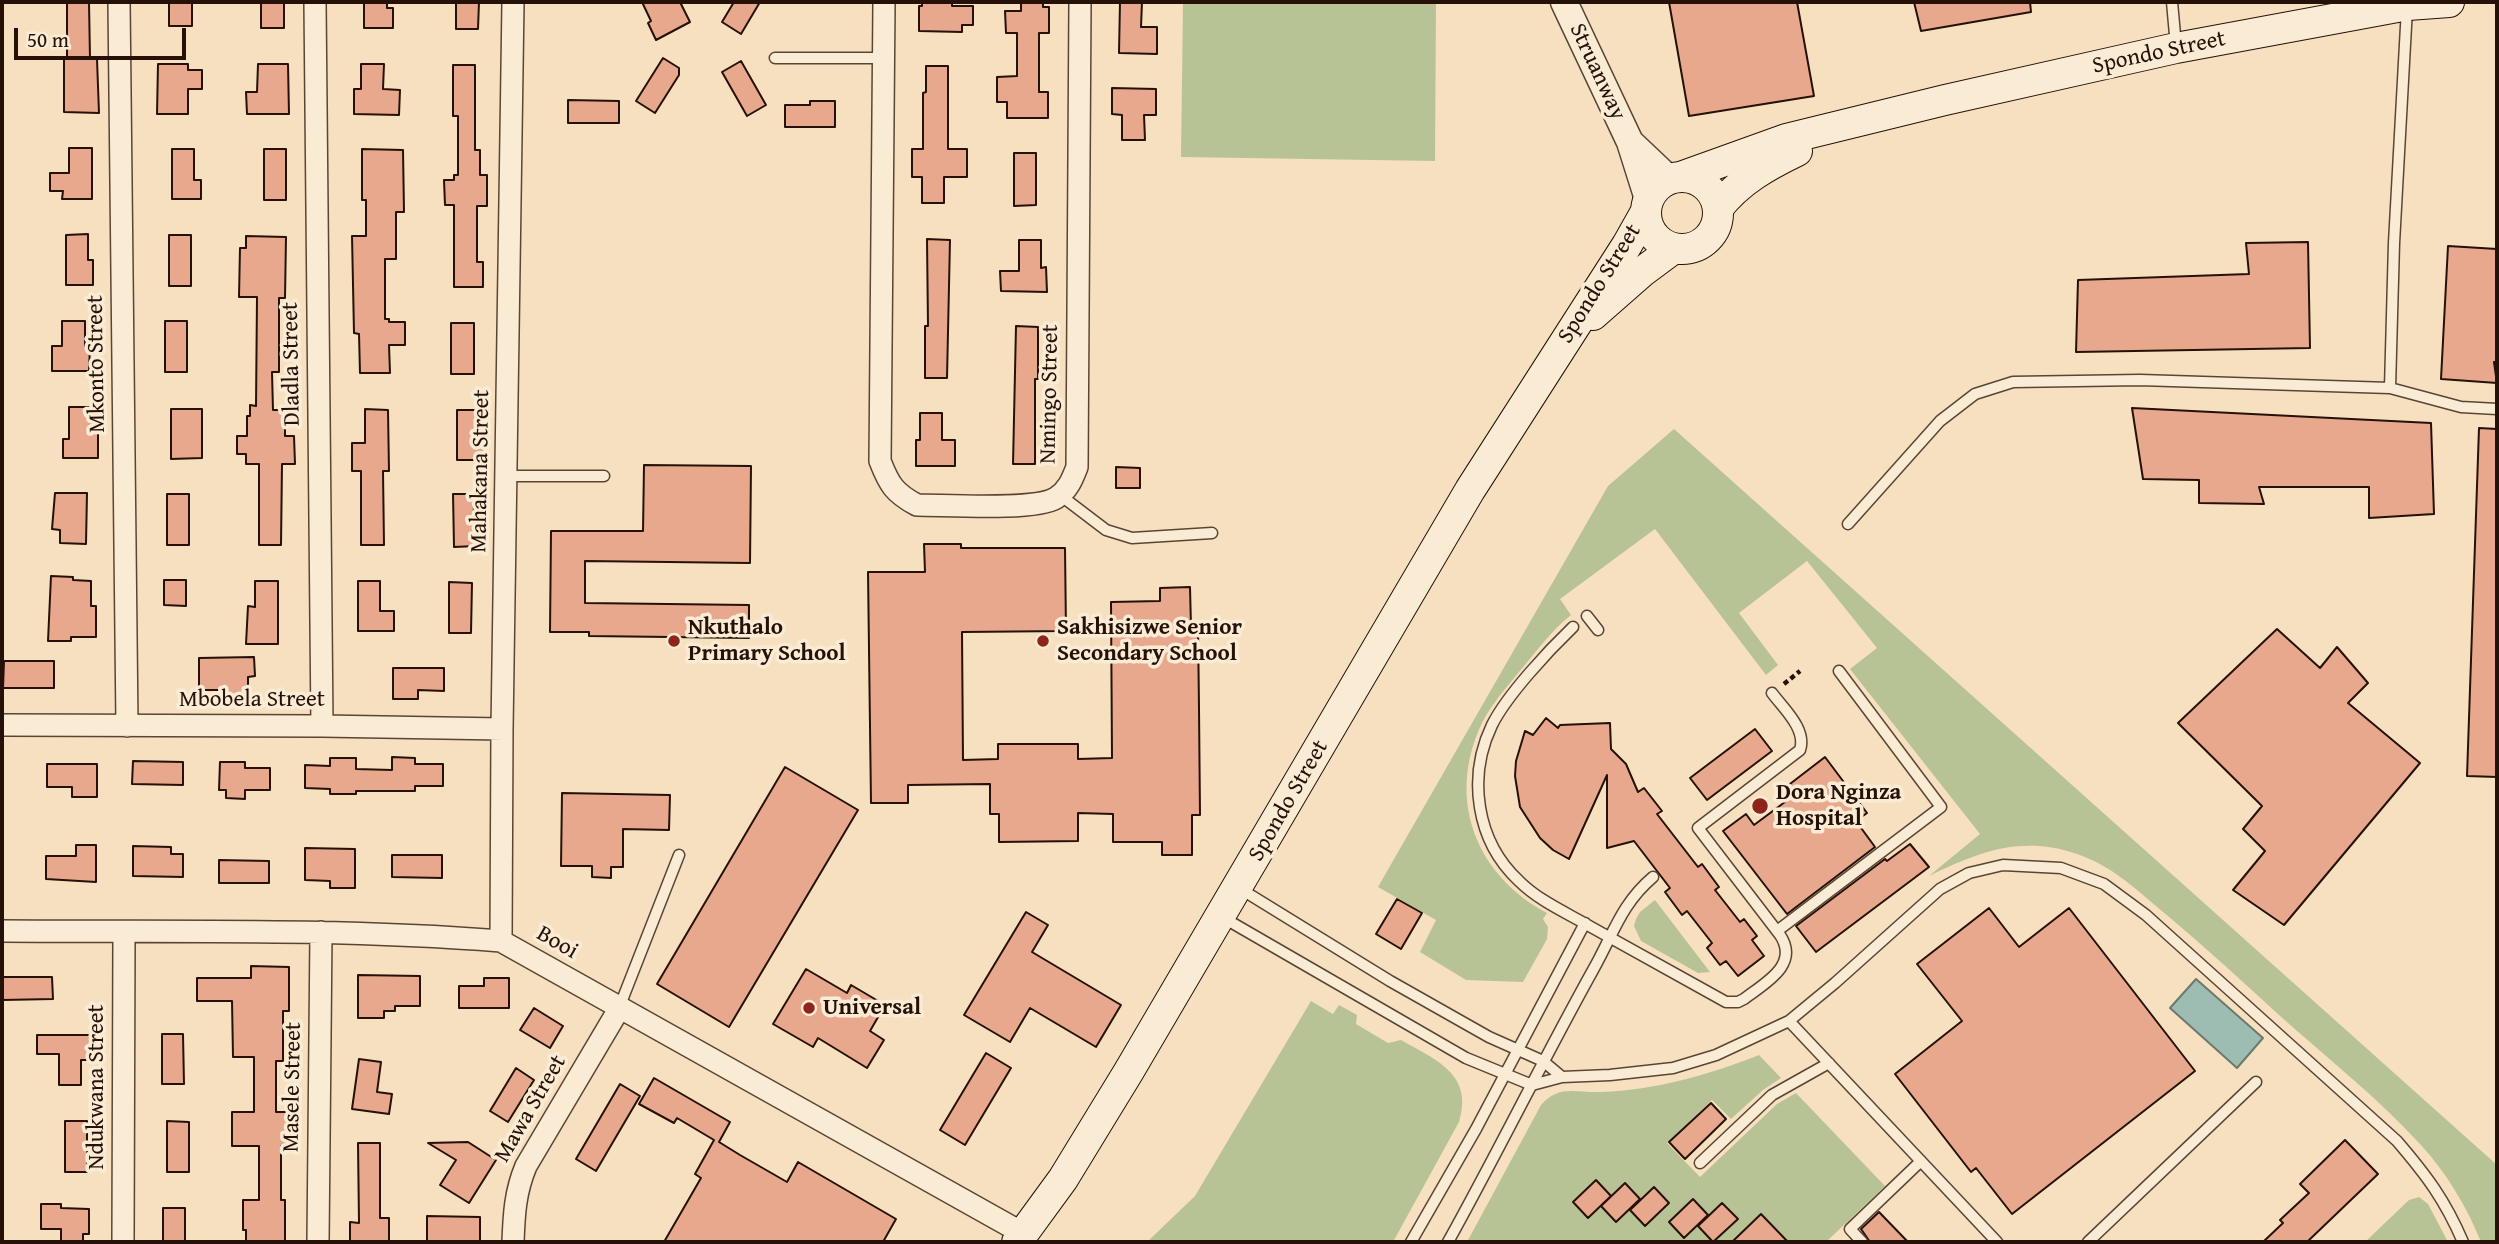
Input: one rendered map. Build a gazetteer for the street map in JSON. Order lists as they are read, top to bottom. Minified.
{"streets":{"main road":["Spondo Street"],"street":["Struanway","Mkonto Street","Dladla Street","Nmingo Street","Mahakana Street","Mbobela Street","Booi","Ndukwana Street","Masele Street","Mawa Street"]},"crossings":[["Spondo Street","Struanway"],["Spondo Street","Booi"],["Mkonto Street","Mbobela Street"],["Dladla Street","Mbobela Street"],["Mahakana Street","Mbobela Street"],["Mahakana Street","Booi"],["Booi","Ndukwana Street"],["Booi","Masele Street"],["Booi","Mawa Street"]],"places":["Nkuthalo Primary School","Sakhisizwe Senior Secondary School","Dora Nginza Hospital","Universal"],"scale_bar":"50 m"}
